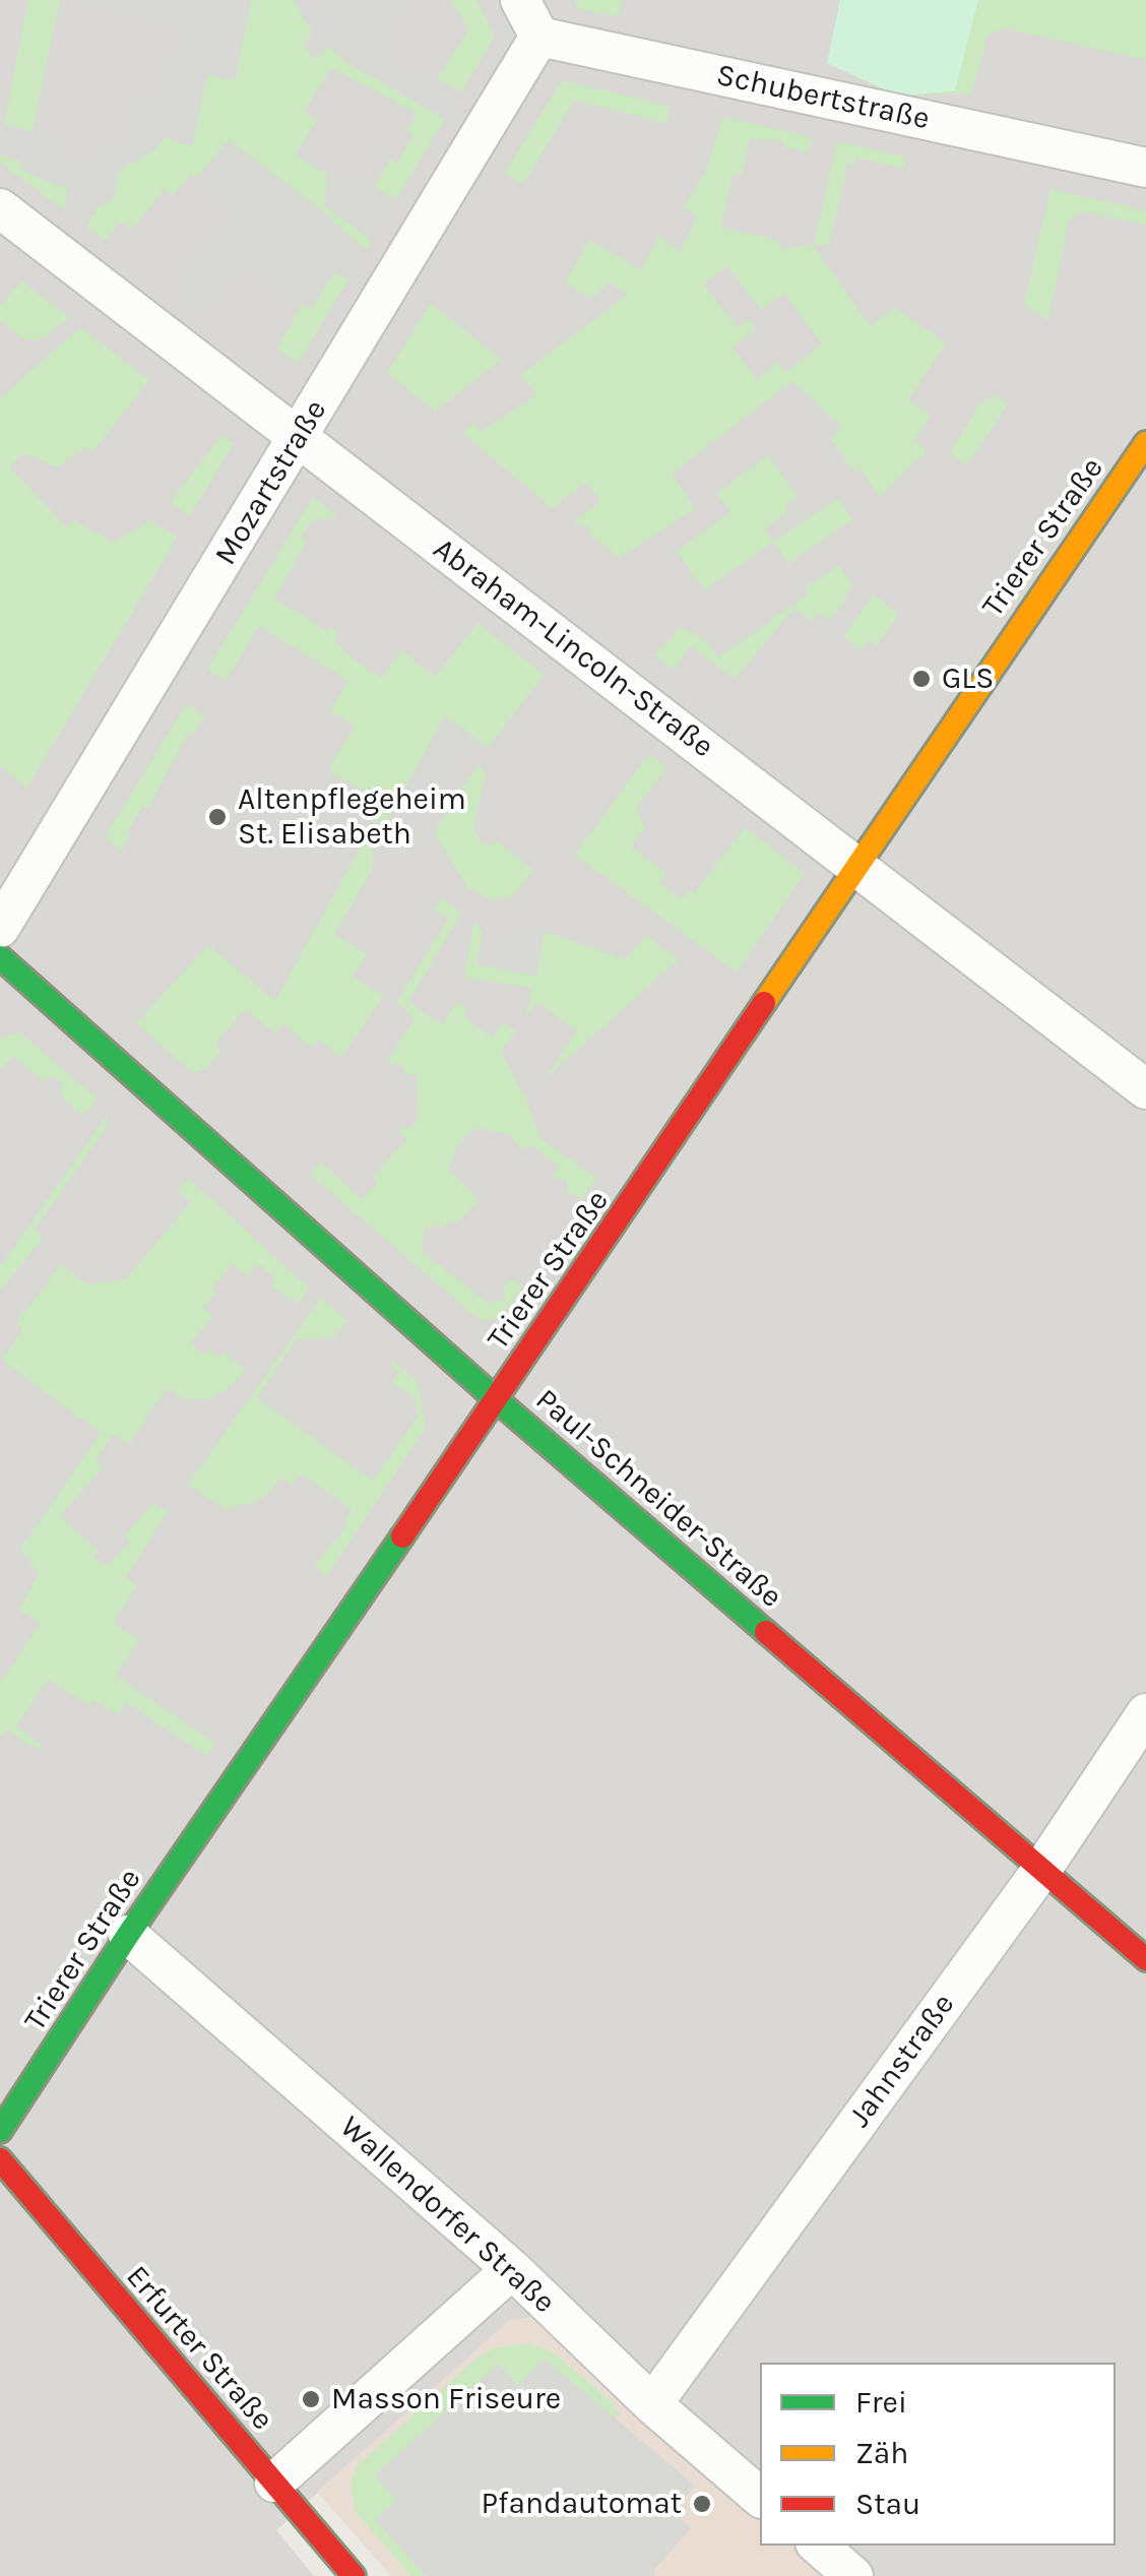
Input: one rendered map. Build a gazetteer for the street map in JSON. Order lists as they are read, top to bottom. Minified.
{"streets":{"street":["Schubertstraße","Mozartstraße","Trierer Straße","Abraham-Lincoln-Straße","Paul-Schneider-Straße","Jahnstraße","Wallendorfer Straße","Erfurter Straße"]},"crossings":[["Schubertstraße","Mozartstraße"],["Mozartstraße","Abraham-Lincoln-Straße"],["Trierer Straße","Abraham-Lincoln-Straße"],["Trierer Straße","Paul-Schneider-Straße"],["Trierer Straße","Wallendorfer Straße"],["Paul-Schneider-Straße","Jahnstraße"],["Jahnstraße","Wallendorfer Straße"]],"places":["GLS","Altenpflegeheim St. Elisabeth","Masson Friseure","Pfandautomat"],"legend":["Frei","Zäh","Stau"]}
